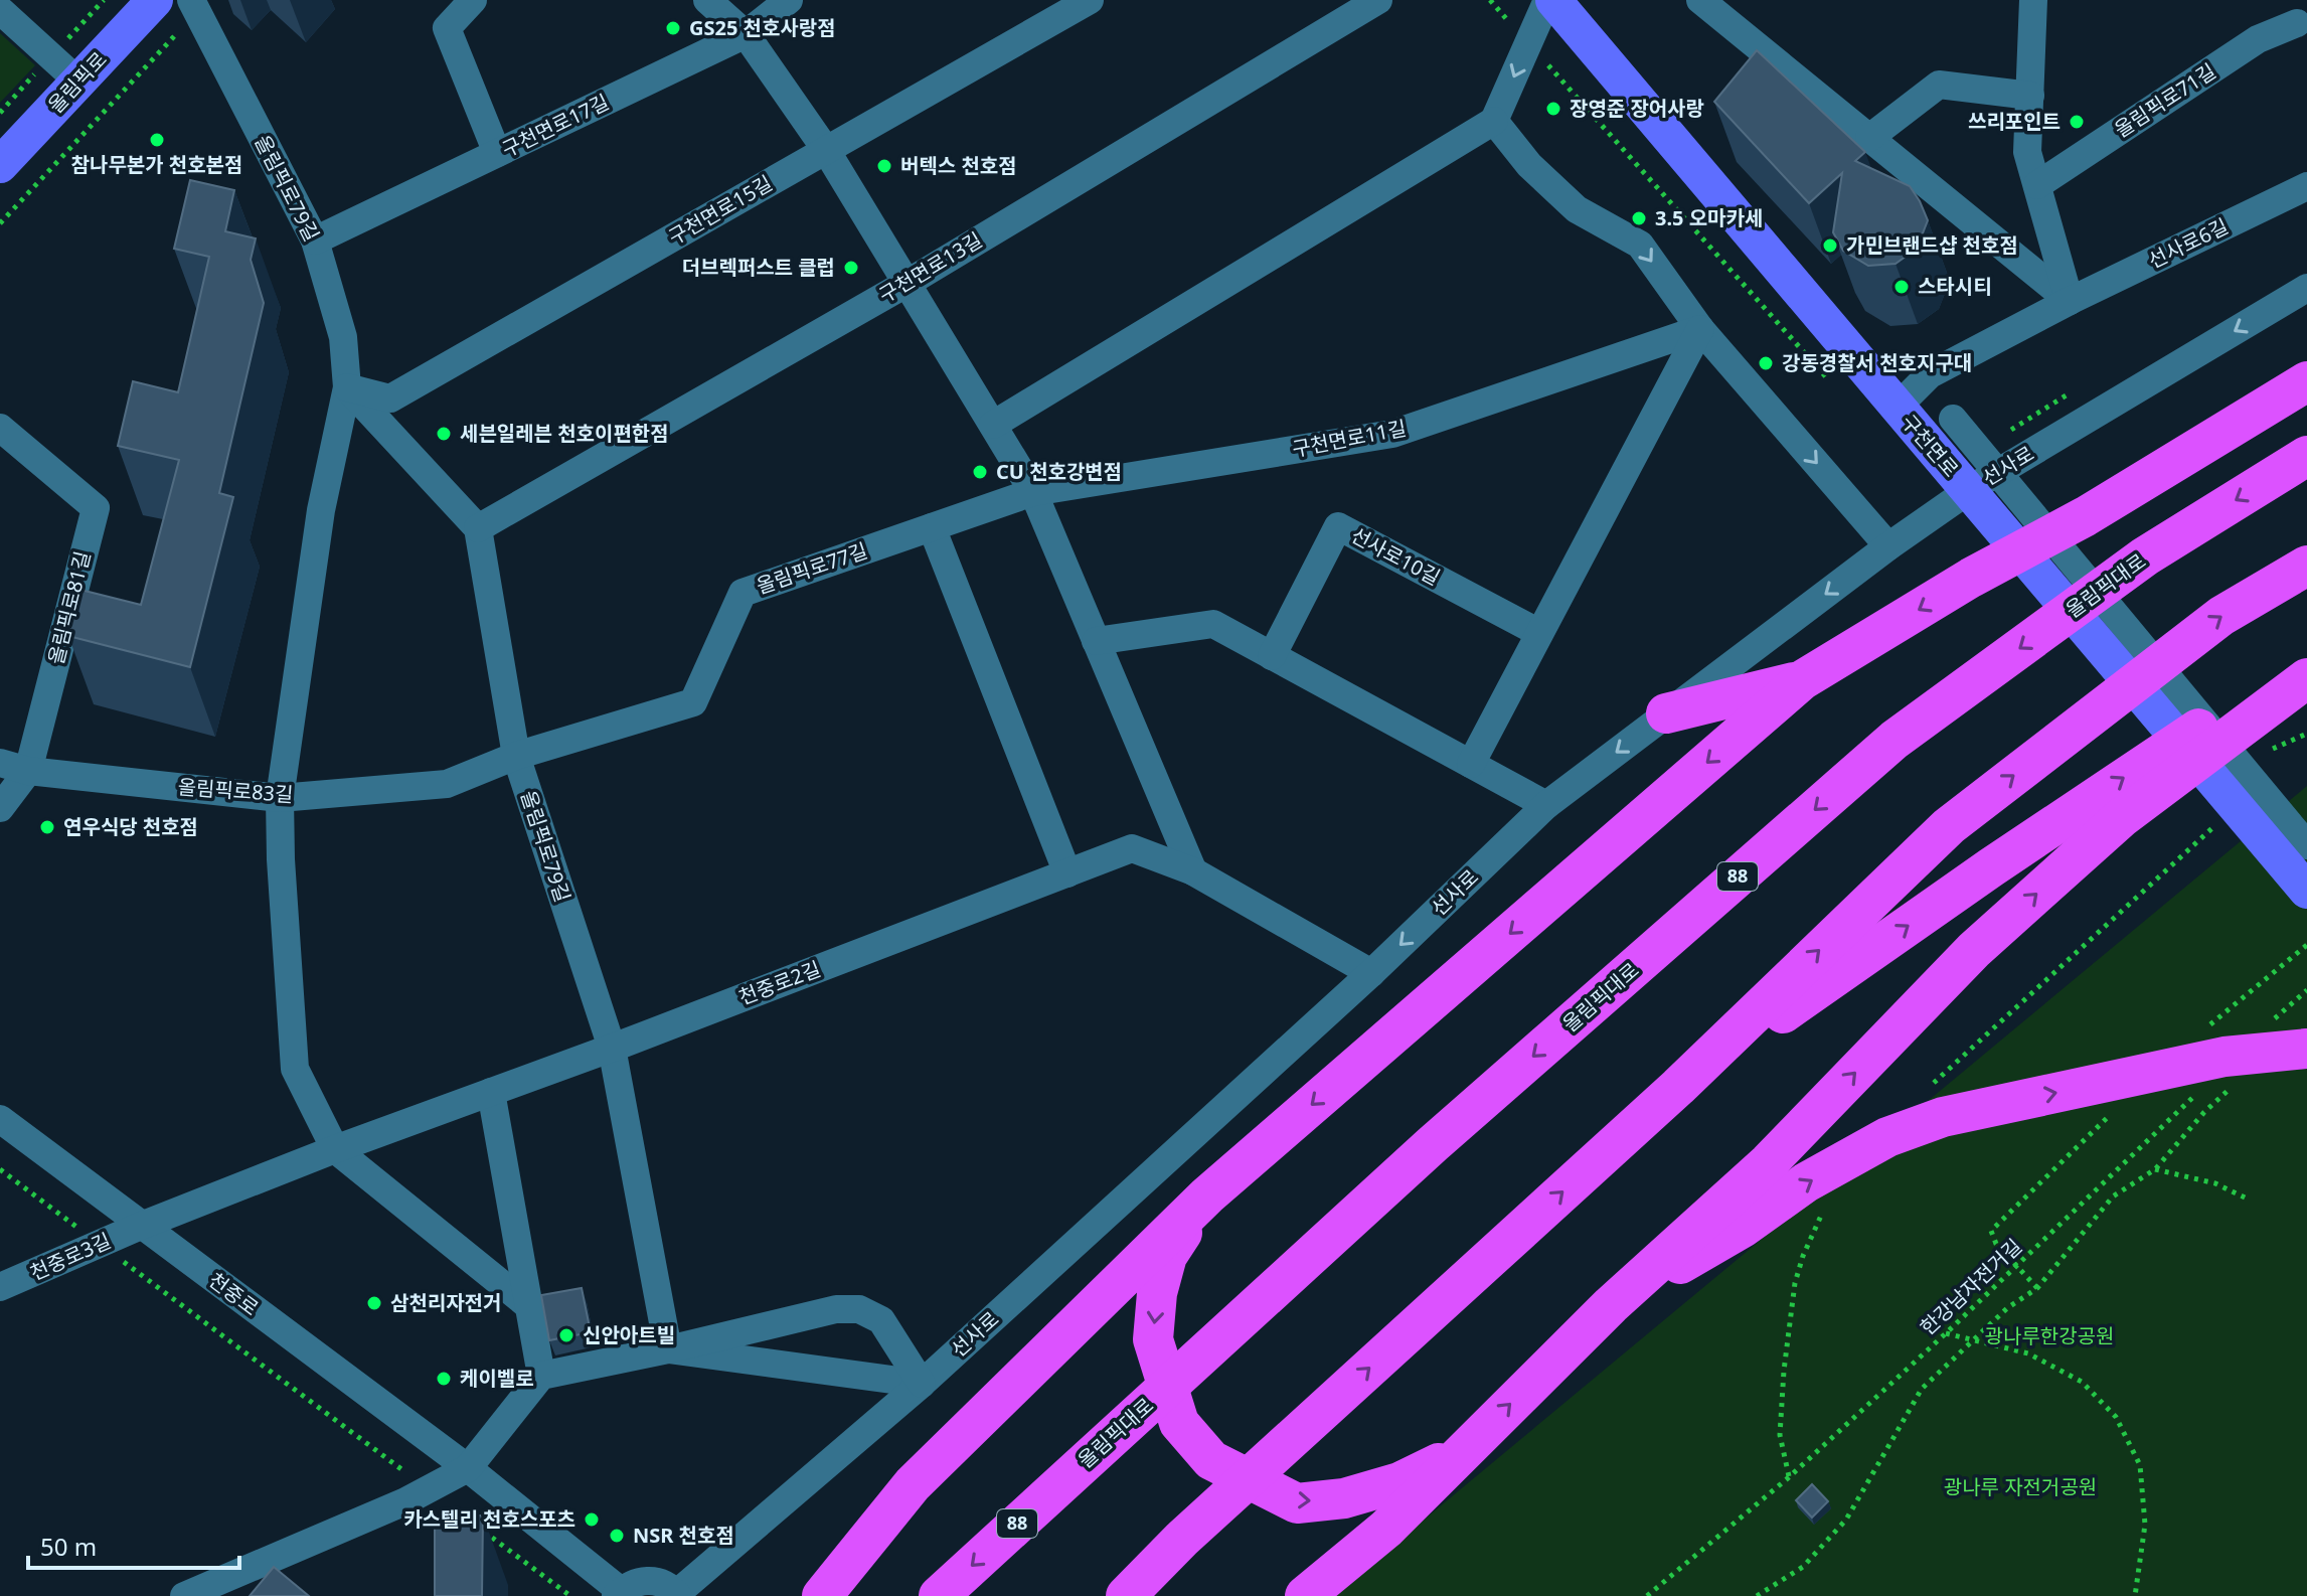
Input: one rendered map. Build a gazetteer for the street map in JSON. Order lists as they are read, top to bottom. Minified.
{"streets":{"highway":["올림픽대로","88"],"main road":["올림픽로","구천면로"],"street":["올림픽로71길","구천면로17길","올림픽로79길","구천면로15길","선사로6길","구천면로13길","구천면로11길","선사로","선사로10길","올림픽로77길","올림픽로81길","올림픽로83길","천중로2길","천중로3길","천중로"],"path":["한강남자전거길"]},"crossings":[["구천면로17길","올림픽로79길"],["올림픽로79길","구천면로15길"],["올림픽로79길","구천면로13길"],["올림픽로79길","올림픽로77길"],["올림픽로79길","올림픽로83길"],["올림픽로79길","천중로2길"],["선사로6길","구천면로"],["구천면로11길","올림픽로77길"],["선사로","천중로2길"],["선사로","천중로"],["올림픽로77길","올림픽로83길"],["올림픽로81길","올림픽로83길"],["천중로2길","천중로3길"],["천중로2길","천중로"],["천중로3길","천중로"]],"one_way":["선사로"],"parks":["광나루한강공원","광나루 자전거공원"],"places":["GS25 천호사랑점","장영준 장어사랑","쓰리포인트","참나무본가 천호본점","버텍스 천호점","3.5 오마카세","가민브랜드샵 천호점","더브렉퍼스트 클럽","스타시티","강동경찰서 천호지구대","세븐일레븐 천호이편한점","CU 천호강변점","연우식당 천호점","삼천리자전거","신안아트빌","케이벨로","카스텔리 천호스포츠","NSR 천호점"],"scale_bar":"50 m"}
